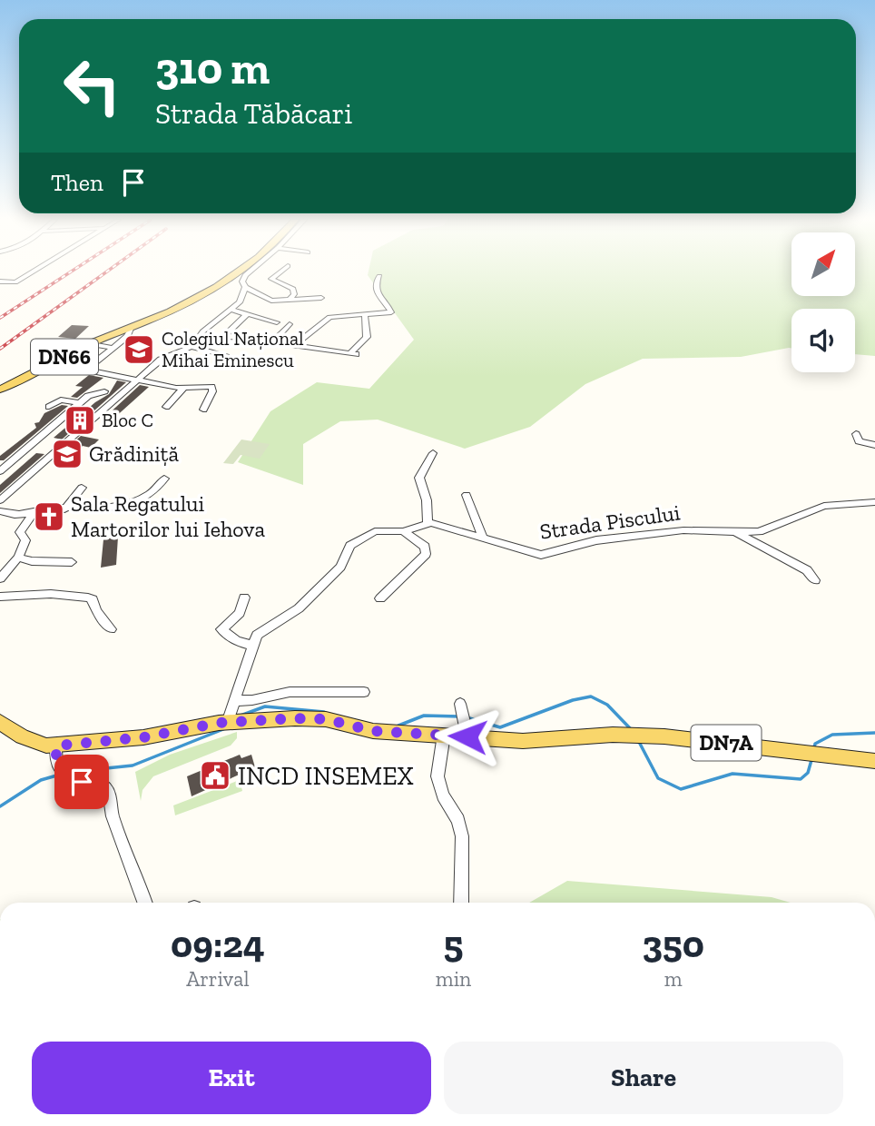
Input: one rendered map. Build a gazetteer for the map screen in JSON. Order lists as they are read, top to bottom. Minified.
{"streets":{"main road":["DN66","DN7A"],"street":["Strada Piscului"]},"places":{"school or university":["Colegiul Național Mihai Eminescu","Grădiniță"],"building":["Bloc C"],"church":["Sala Regatului Martorilor lui Iehova"],"public building":["INCD INSEMEX"]},"north":"top right","page":{"turn":["310 m","Strada Tăbăcari"],"then":"Then","eta":["09:24","Arrival","5","min","350","m"],"buttons":["Exit","Share"]}}
